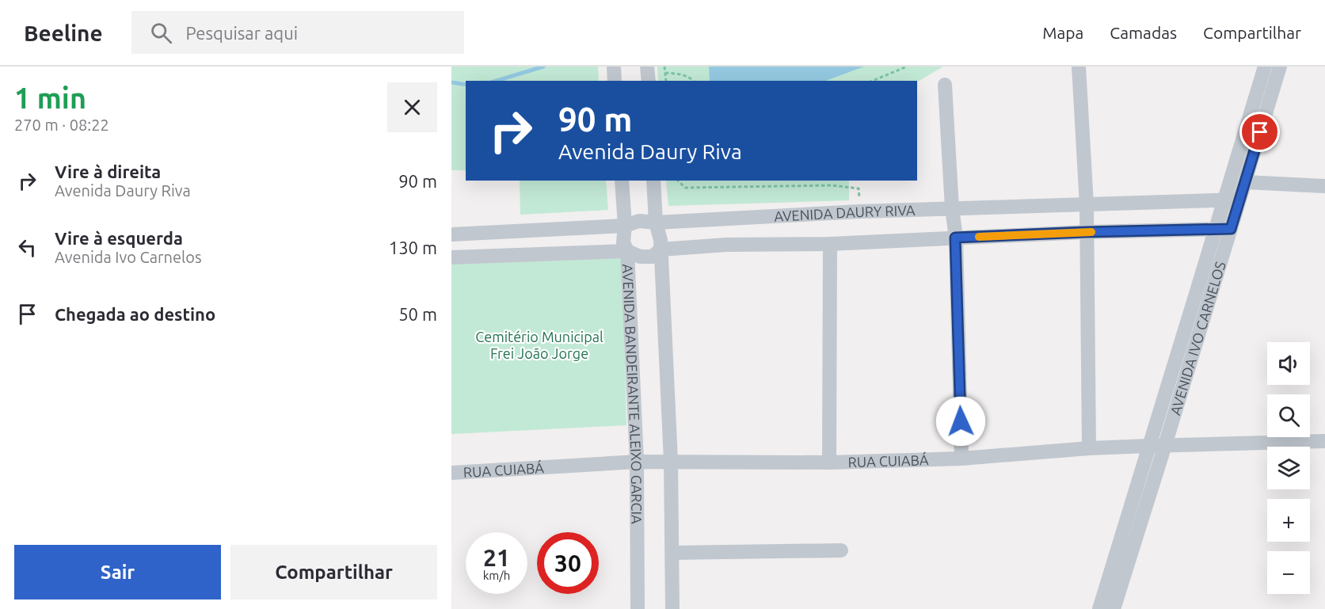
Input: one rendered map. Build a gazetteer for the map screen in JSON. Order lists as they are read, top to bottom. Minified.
{"streets":{"street":["AVENIDA DAURY RIVA","AVENIDA IVO CARNELOS","AVENIDA BANDEIRANTE ALEIXO GARCIA","RUA CUIABÁ"]},"crossings":[["AVENIDA DAURY RIVA","AVENIDA IVO CARNELOS"],["AVENIDA DAURY RIVA","AVENIDA BANDEIRANTE ALEIXO GARCIA"],["AVENIDA IVO CARNELOS","RUA CUIABÁ"],["AVENIDA BANDEIRANTE ALEIXO GARCIA","RUA CUIABÁ"]],"parks":["Cemitério Municipal Frei João Jorge"],"page":{"header":"Beeline","search":"Pesquisar aqui","nav":["Mapa","Camadas","Compartilhar"],"heading":["1 min","270 m · 08:22"],"turn":["90 m","Avenida Daury Riva"],"list":[{"name":"Vire à direita","note":"Avenida Daury Riva","value":"90 m"},{"name":"Vire à esquerda","note":"Avenida Ivo Carnelos","value":"130 m"},{"name":"Chegada ao destino","value":"50 m"}],"map_buttons":["+","−"],"speed":"21 km/h","limit":"30","buttons":["Sair","Compartilhar"]}}
